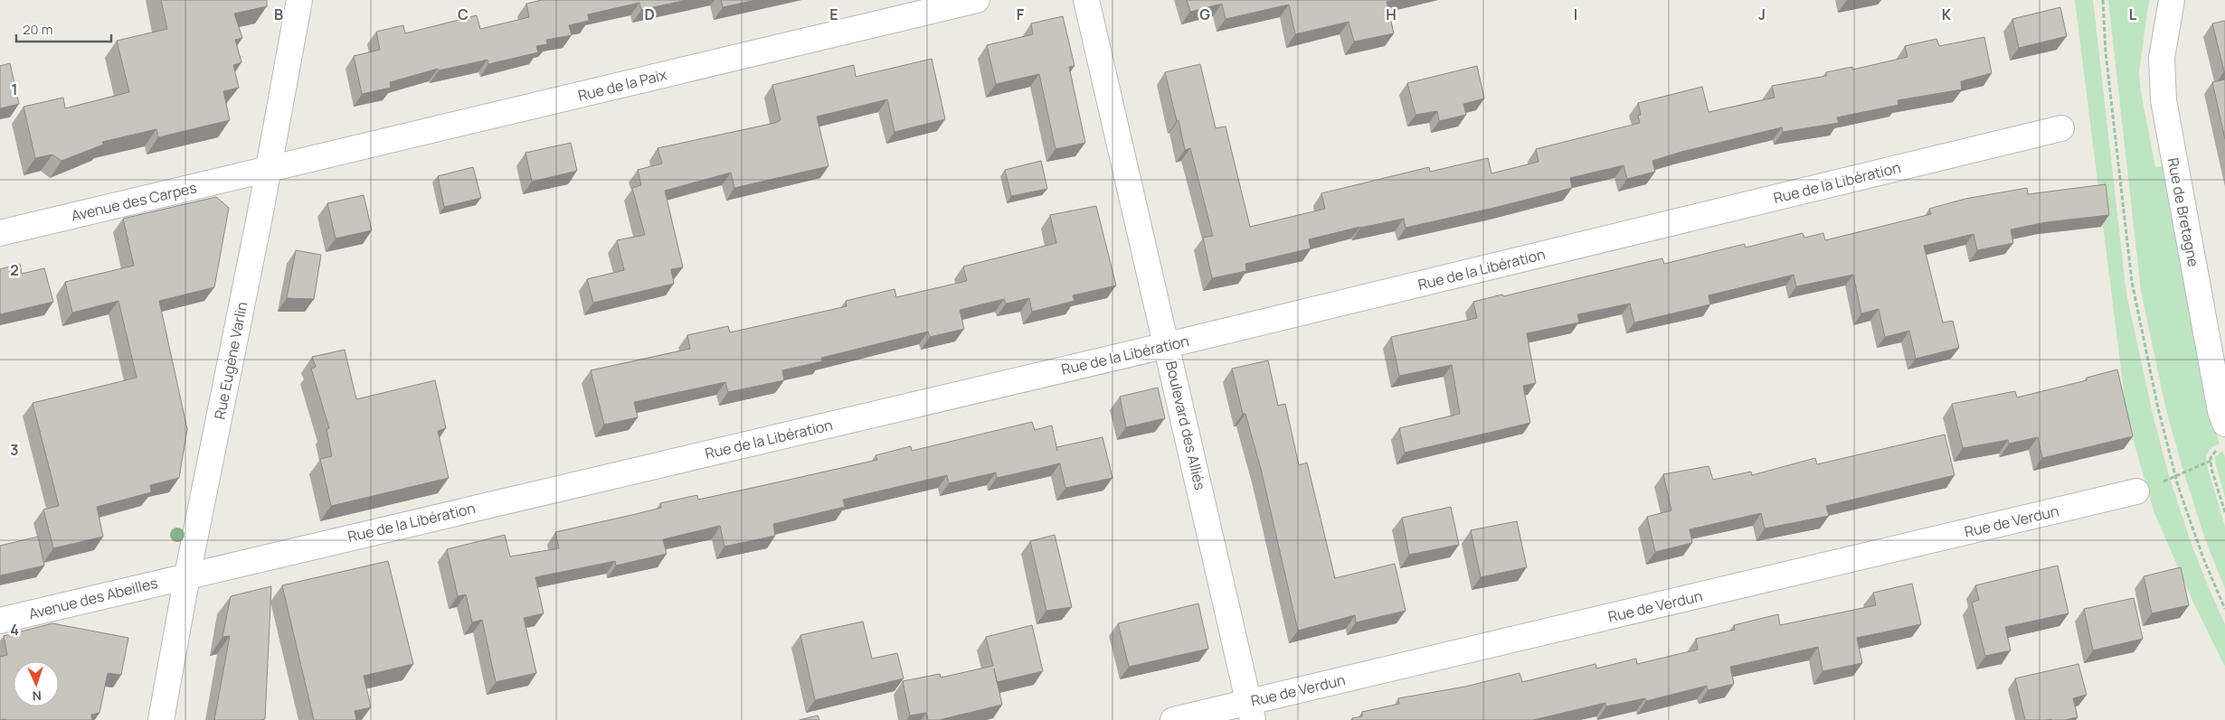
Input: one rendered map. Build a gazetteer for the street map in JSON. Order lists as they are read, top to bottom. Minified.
{"streets":{"street":["Rue de la Paix","Rue de la Libération","Avenue des Carpes","Rue de Bretagne","Rue Eugène Varlin","Boulevard des Alliés","Rue de Verdun","Avenue des Abeilles"]},"crossings":[["Rue de la Paix","Avenue des Carpes"],["Rue de la Paix","Rue Eugène Varlin"],["Rue de la Libération","Rue Eugène Varlin"],["Rue de la Libération","Boulevard des Alliés"],["Rue de la Libération","Avenue des Abeilles"],["Avenue des Carpes","Rue Eugène Varlin"],["Rue Eugène Varlin","Avenue des Abeilles"],["Boulevard des Alliés","Rue de Verdun"]],"scale_bar":"20 m","north":"bottom","grid":{"columns":["B","C","D","E","F","G","H","I","J","K","L"],"rows":["1","2","3","4"]}}
